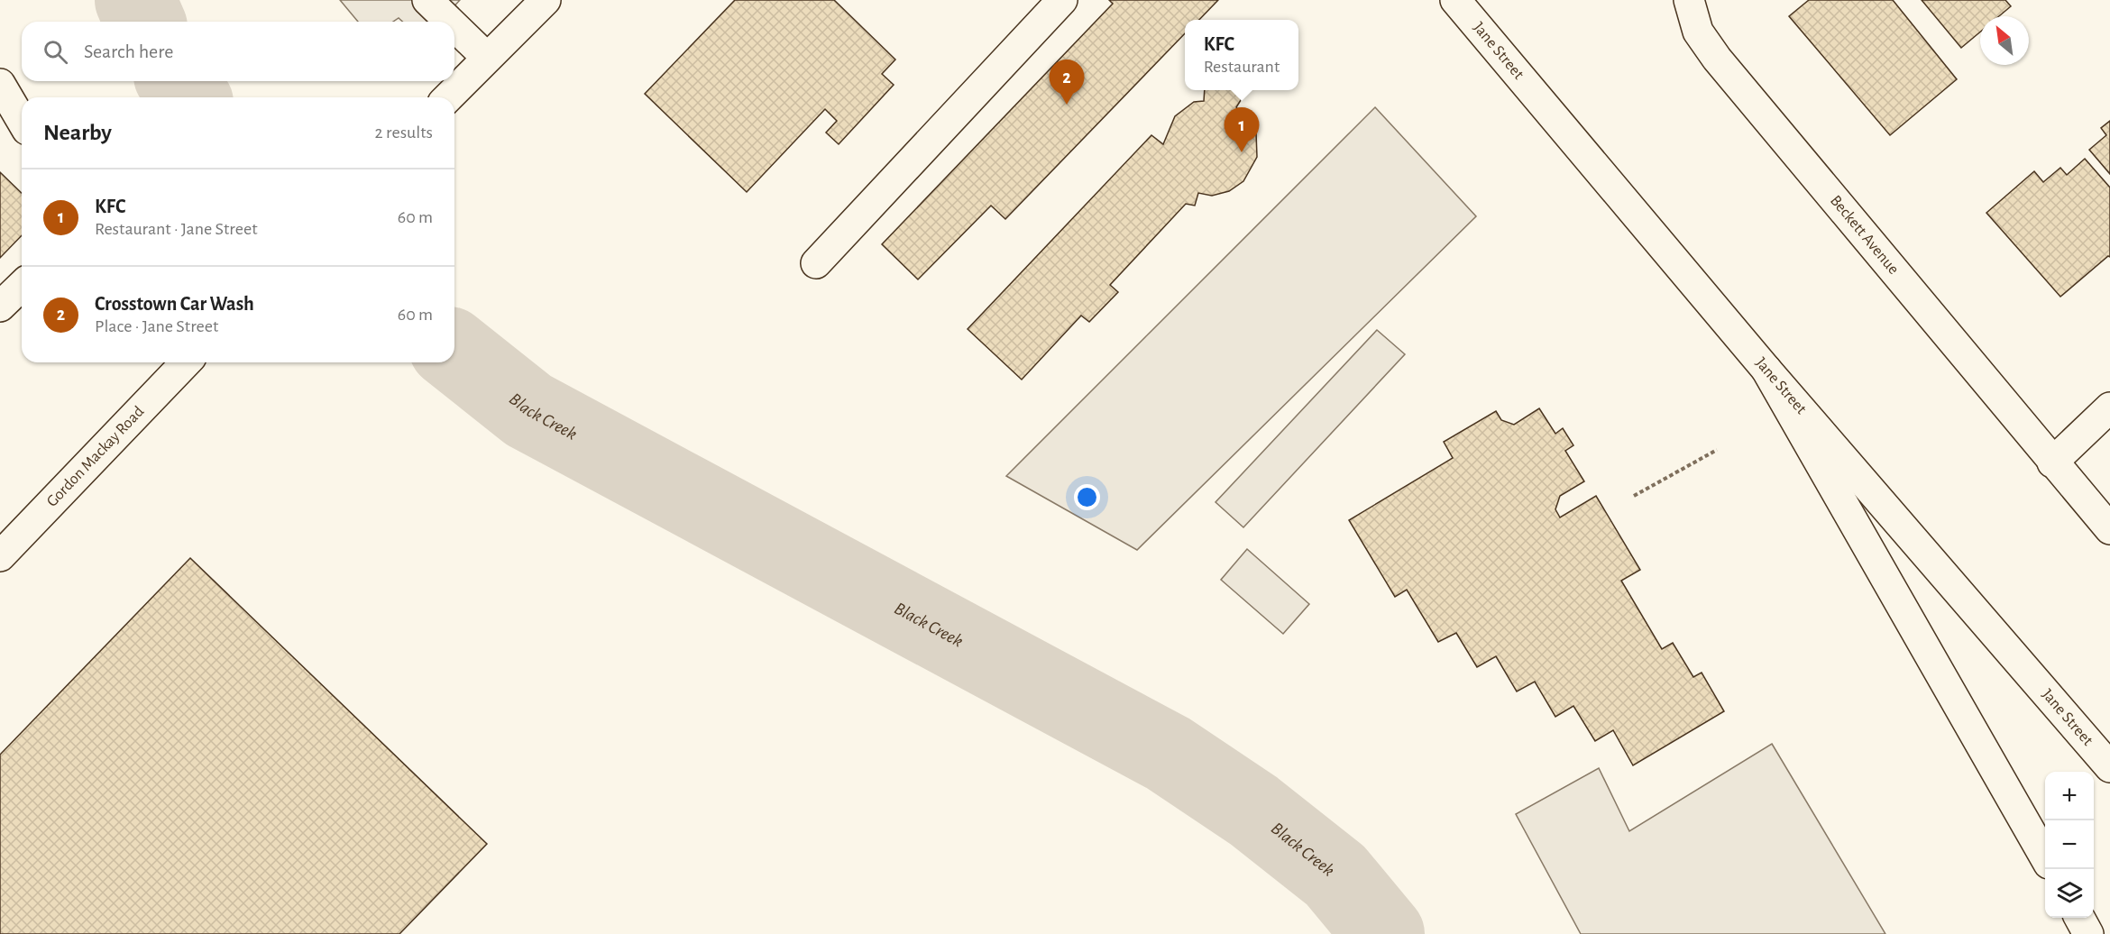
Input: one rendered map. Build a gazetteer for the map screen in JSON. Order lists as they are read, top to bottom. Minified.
{"streets":{"main road":["Jane Street","Beckett Avenue","Gordon Mackay Road"]},"water":["Black Creek"],"north":"top left","page":{"popup":["KFC","Restaurant"],"search":"Search here","pins":["2","1"],"heading":["Nearby","2 results"],"list":[{"mark":"1","name":"KFC","note":"Restaurant · Jane Street","value":"60 m"},{"mark":"2","name":"Crosstown Car Wash","note":"Place · Jane Street","value":"60 m"}],"map_buttons":["+","−"]}}
